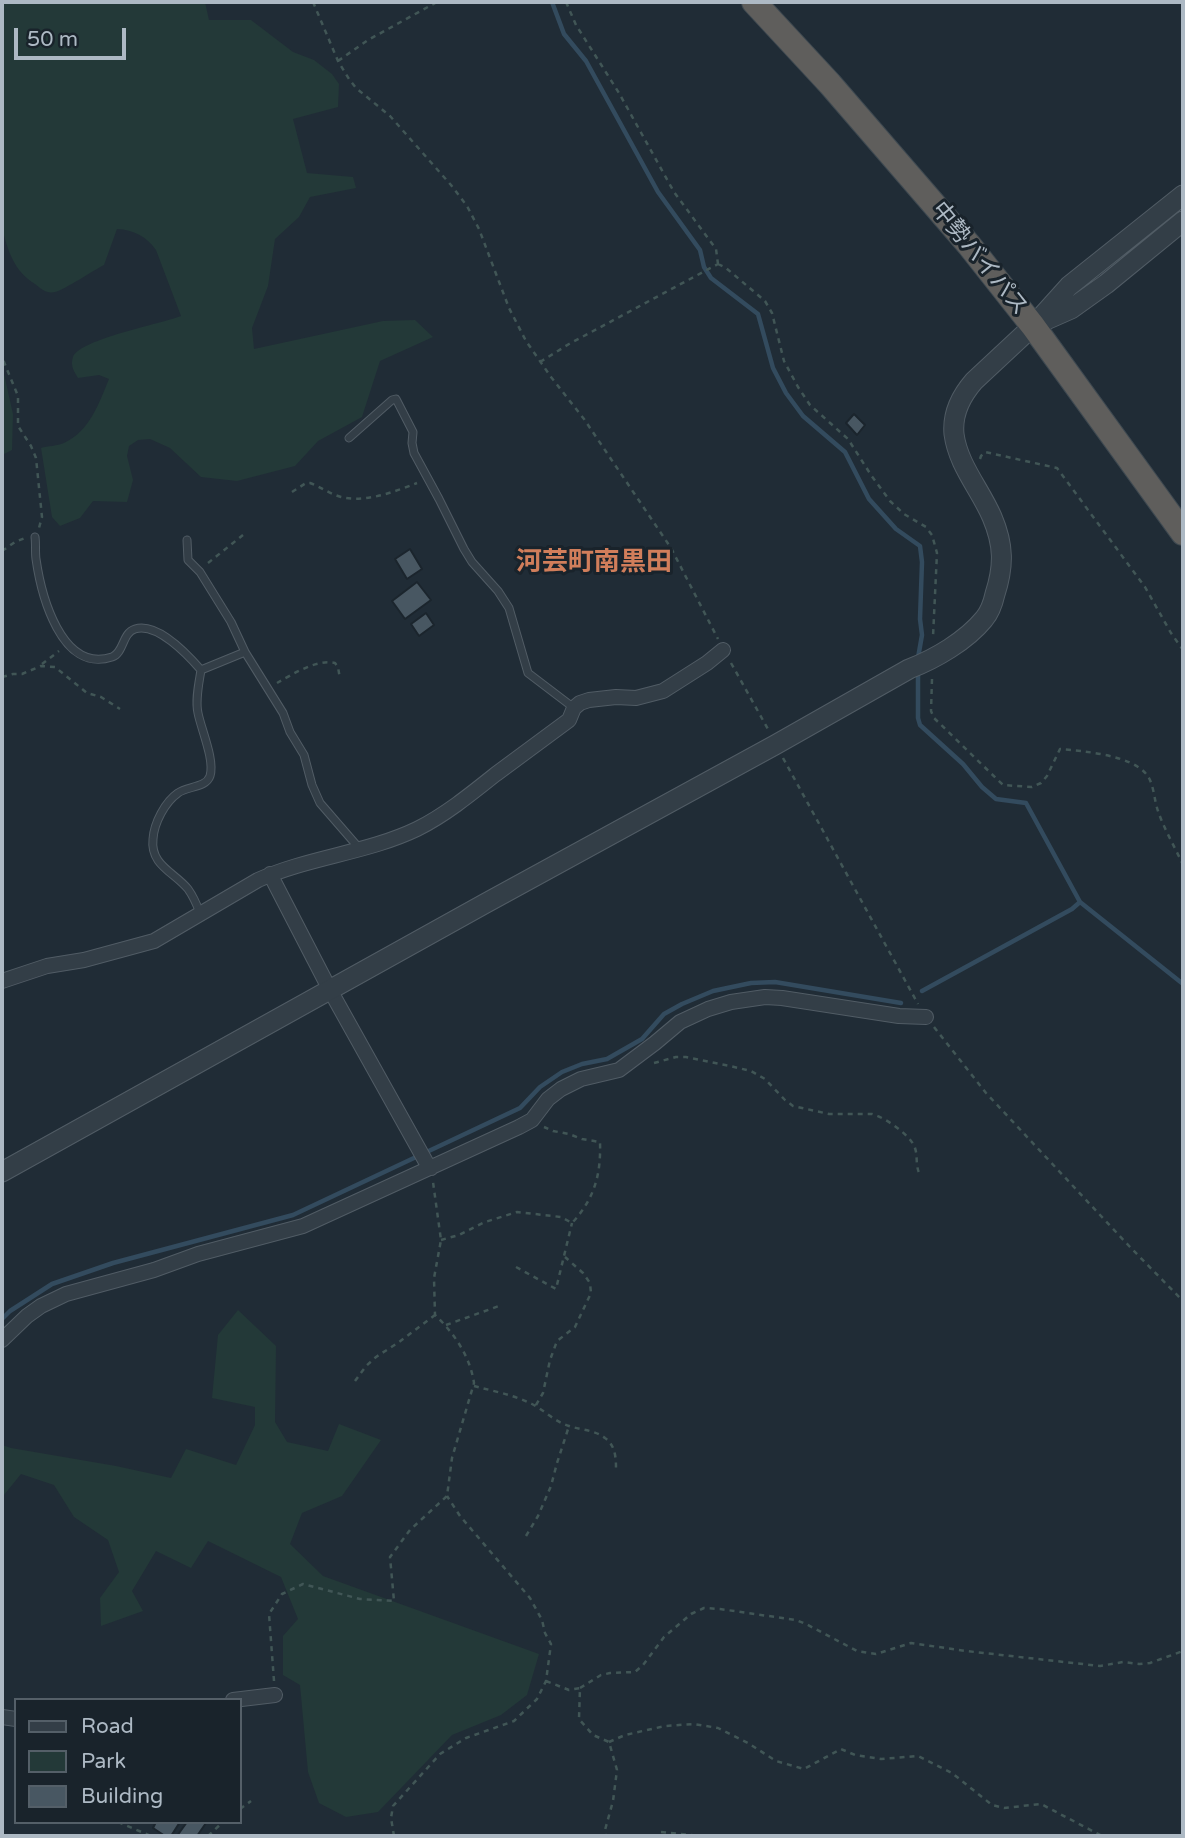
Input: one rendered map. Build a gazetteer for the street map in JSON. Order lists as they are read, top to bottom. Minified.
{"streets":{"highway":["中勢バイパス"]},"districts":["河芸町南黒田"],"legend":["Road","Park","Building"],"scale_bar":"50 m"}
